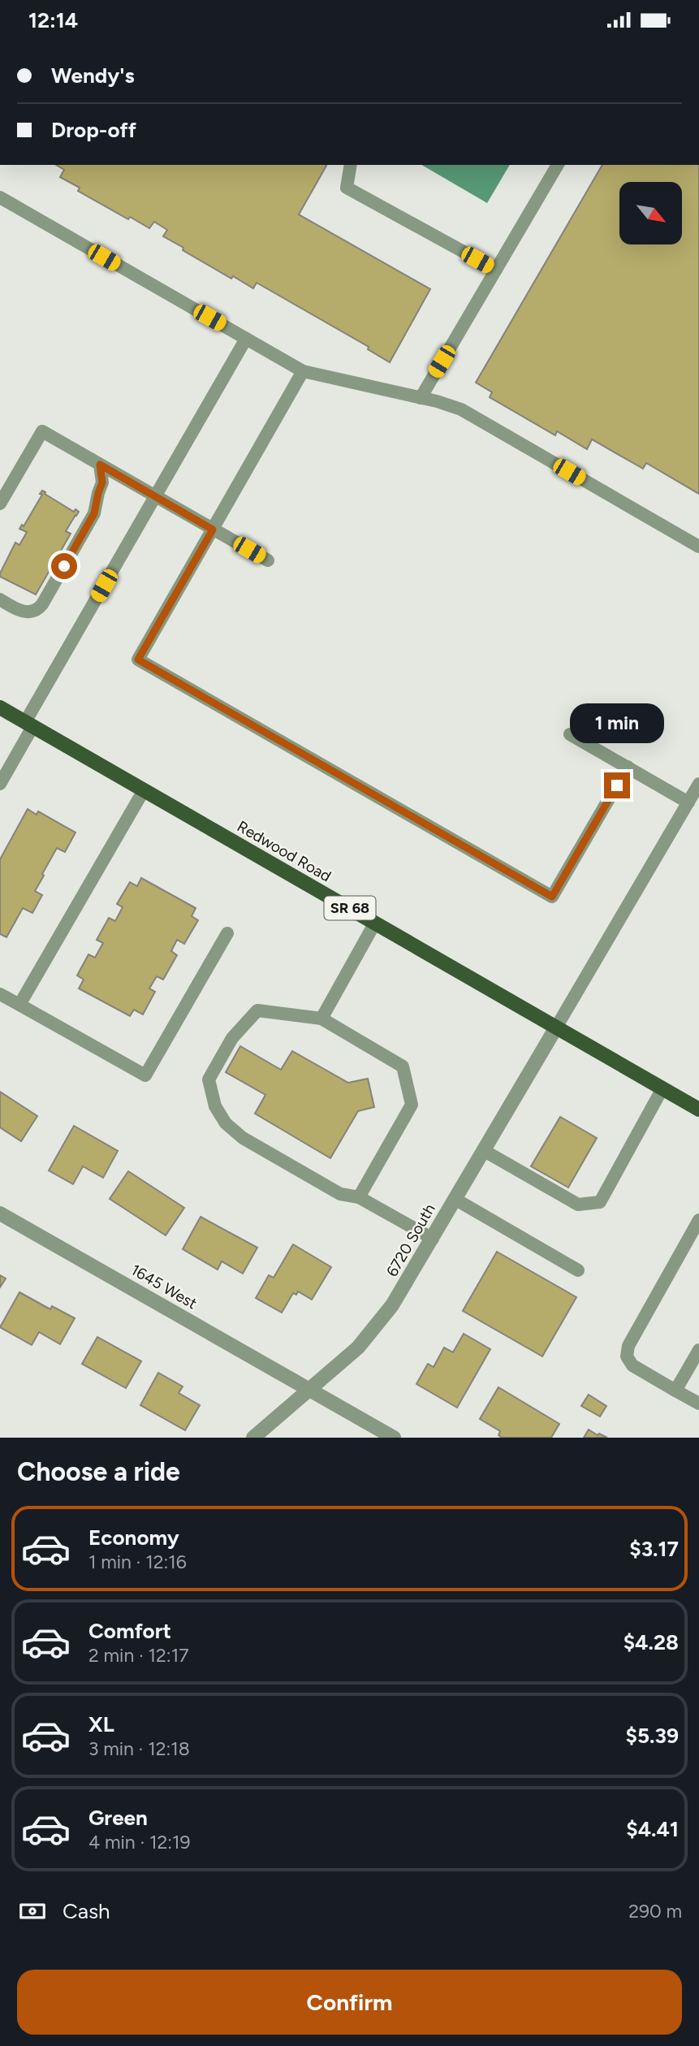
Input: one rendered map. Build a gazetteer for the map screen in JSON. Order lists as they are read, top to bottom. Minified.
{"streets":{"main road":["Redwood Road","SR 68"],"street":["6720 South","1645 West"]},"crossings":[["Redwood Road","6720 South"],["6720 South","1645 West"]],"north":"bottom right","page":{"status":"12:14","banner":["Wendy's","Drop-off"],"bubble":"1 min","heading":"Choose a ride","list":[{"name":"Economy","note":"1 min · 12:16","value":"$3.17"},{"name":"Comfort","note":"2 min · 12:17","value":"$4.28"},{"name":"XL","note":"3 min · 12:18","value":"$5.39"},{"name":"Green","note":"4 min · 12:19","value":"$4.41"}],"pay":["Cash","290 m"],"buttons":"Confirm"}}
